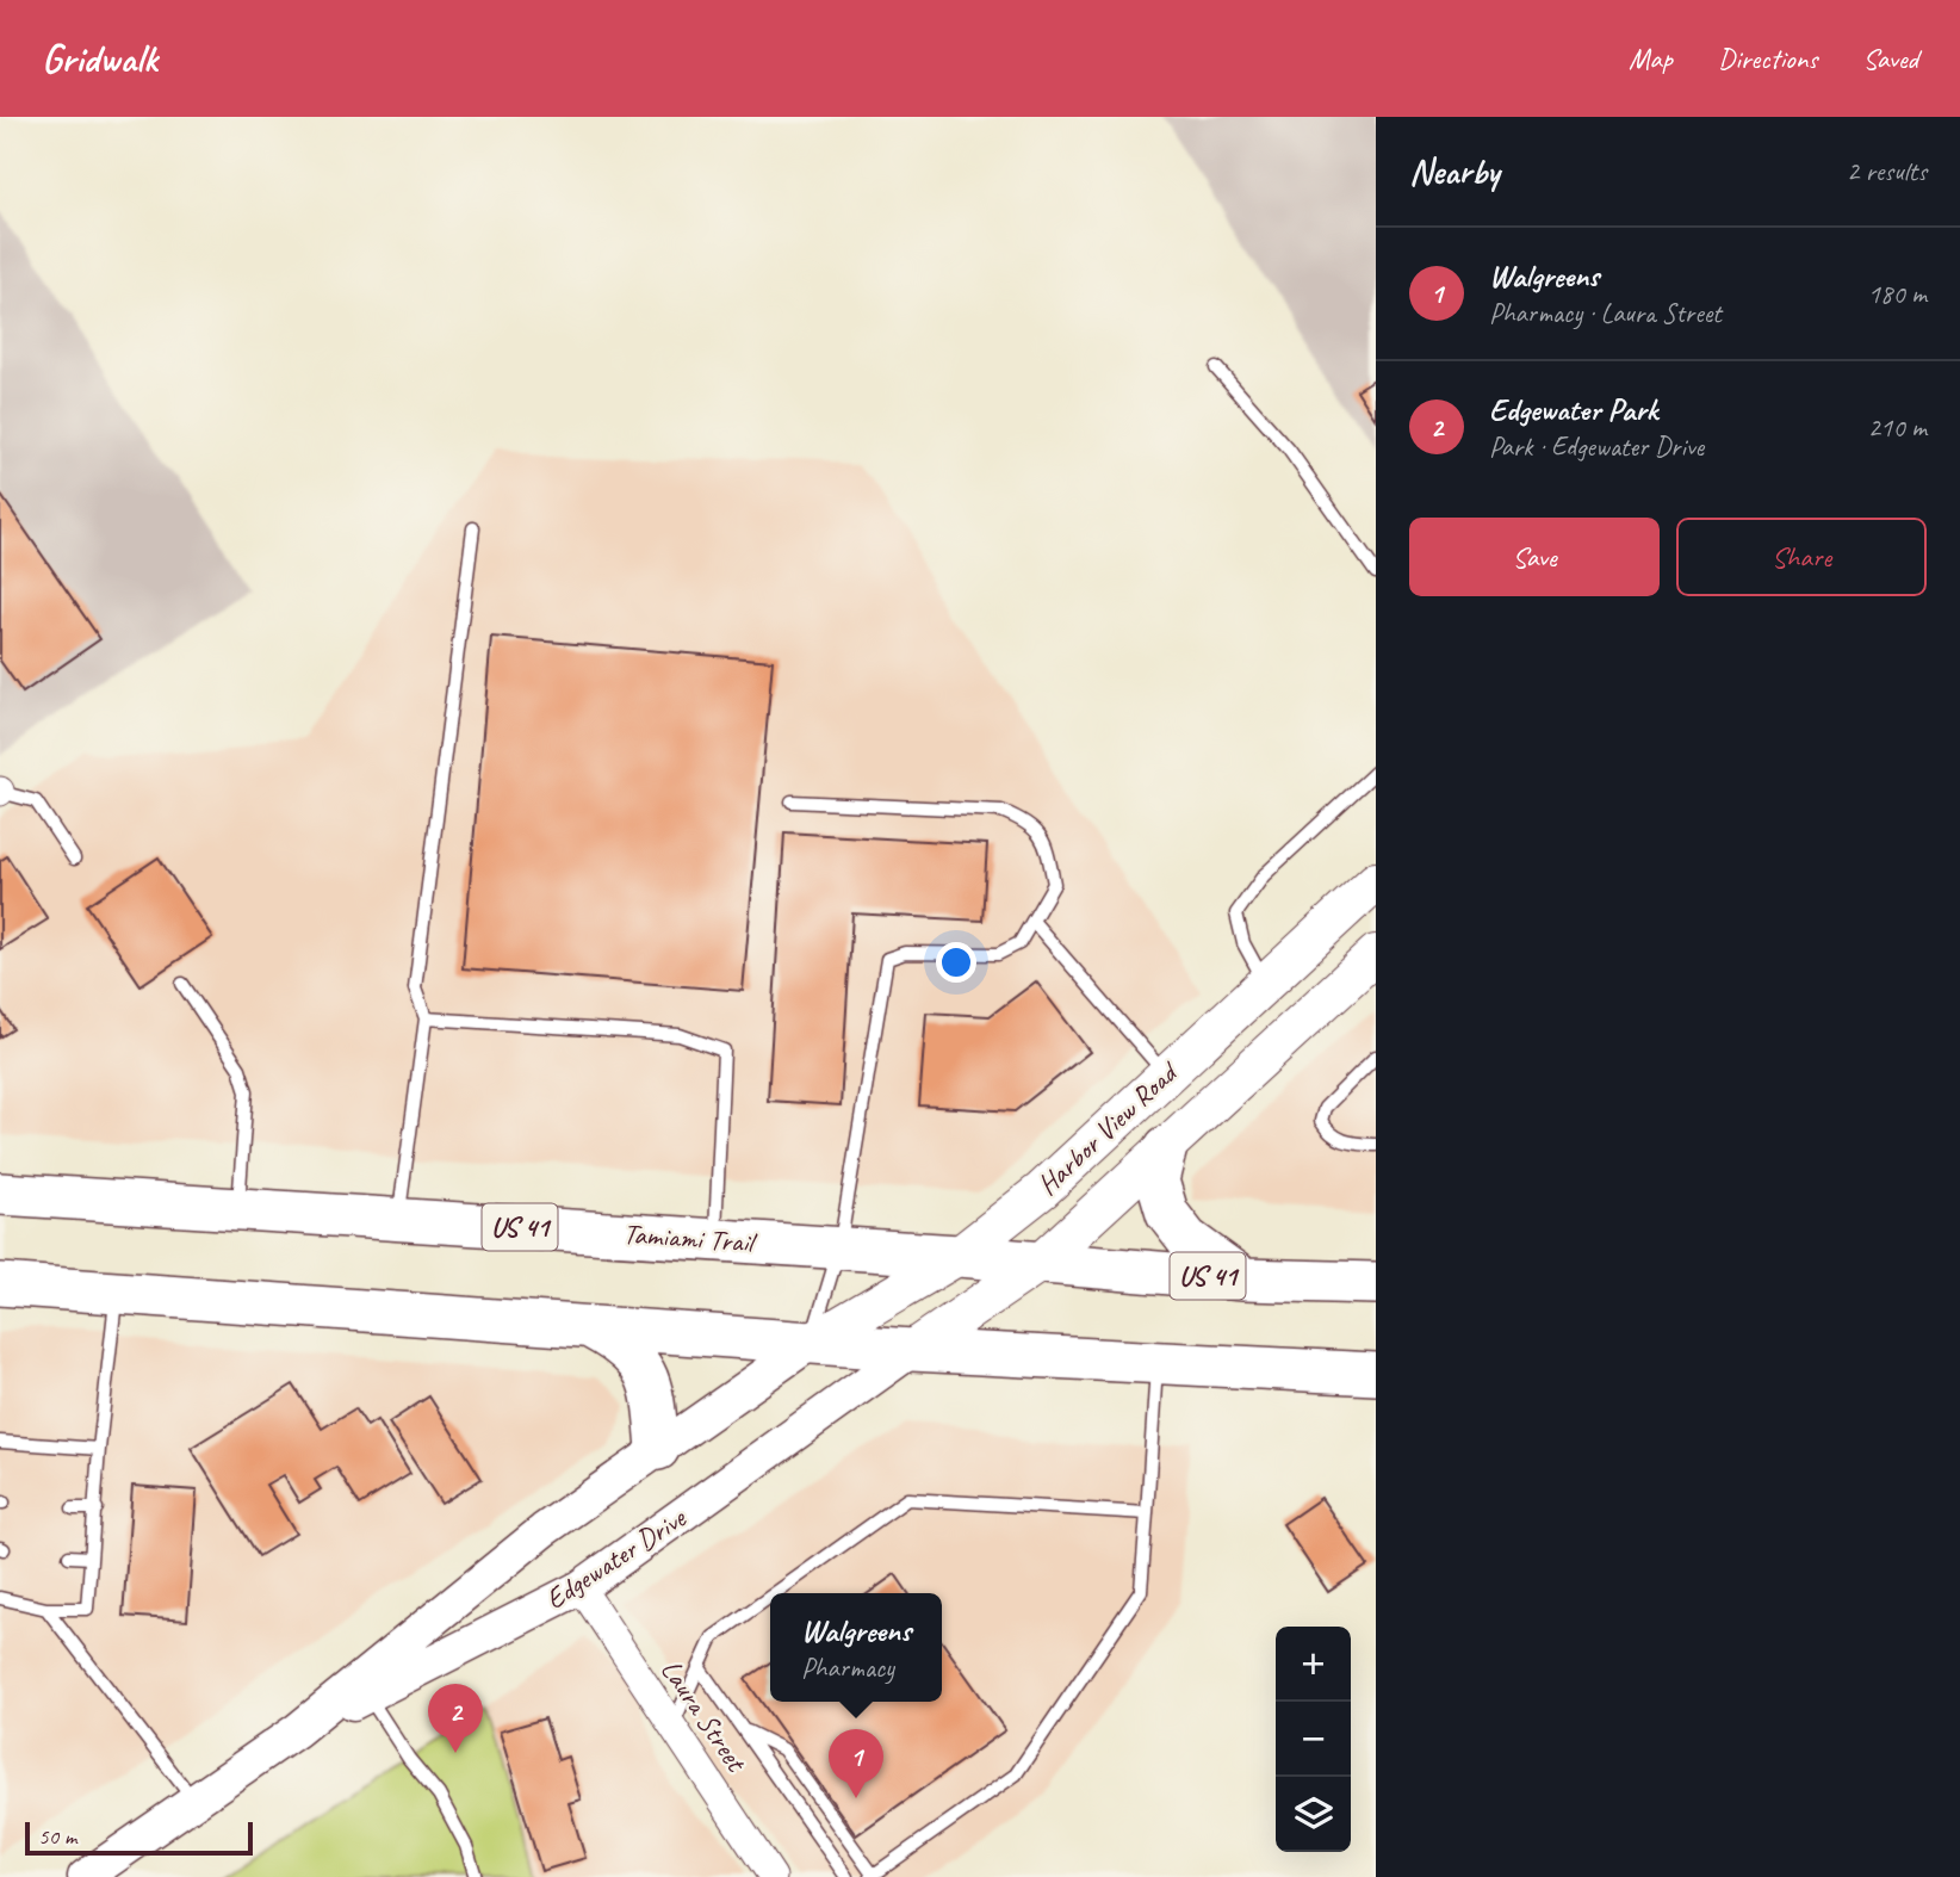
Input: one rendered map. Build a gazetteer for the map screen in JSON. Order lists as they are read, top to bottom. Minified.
{"streets":{"main road":["Harbor View Road","US 41","Tamiami Trail"],"street":["Edgewater Drive","Laura Street"]},"crossings":[["Harbor View Road","Tamiami Trail"],["Harbor View Road","Edgewater Drive"],["Edgewater Drive","Laura Street"]],"scale_bar":"50 m","page":{"header":"Gridwalk","nav":["Map","Directions","Saved"],"heading":["Nearby","2 results"],"list":[{"mark":"1","name":"Walgreens","note":"Pharmacy · Laura Street","value":"180 m"},{"mark":"2","name":"Edgewater Park","note":"Park · Edgewater Drive","value":"210 m"}],"buttons":["Save","Share"],"popup":["Walgreens","Pharmacy"],"map_buttons":["+","−"],"pins":["2","1"],"scale":"50 m"}}
